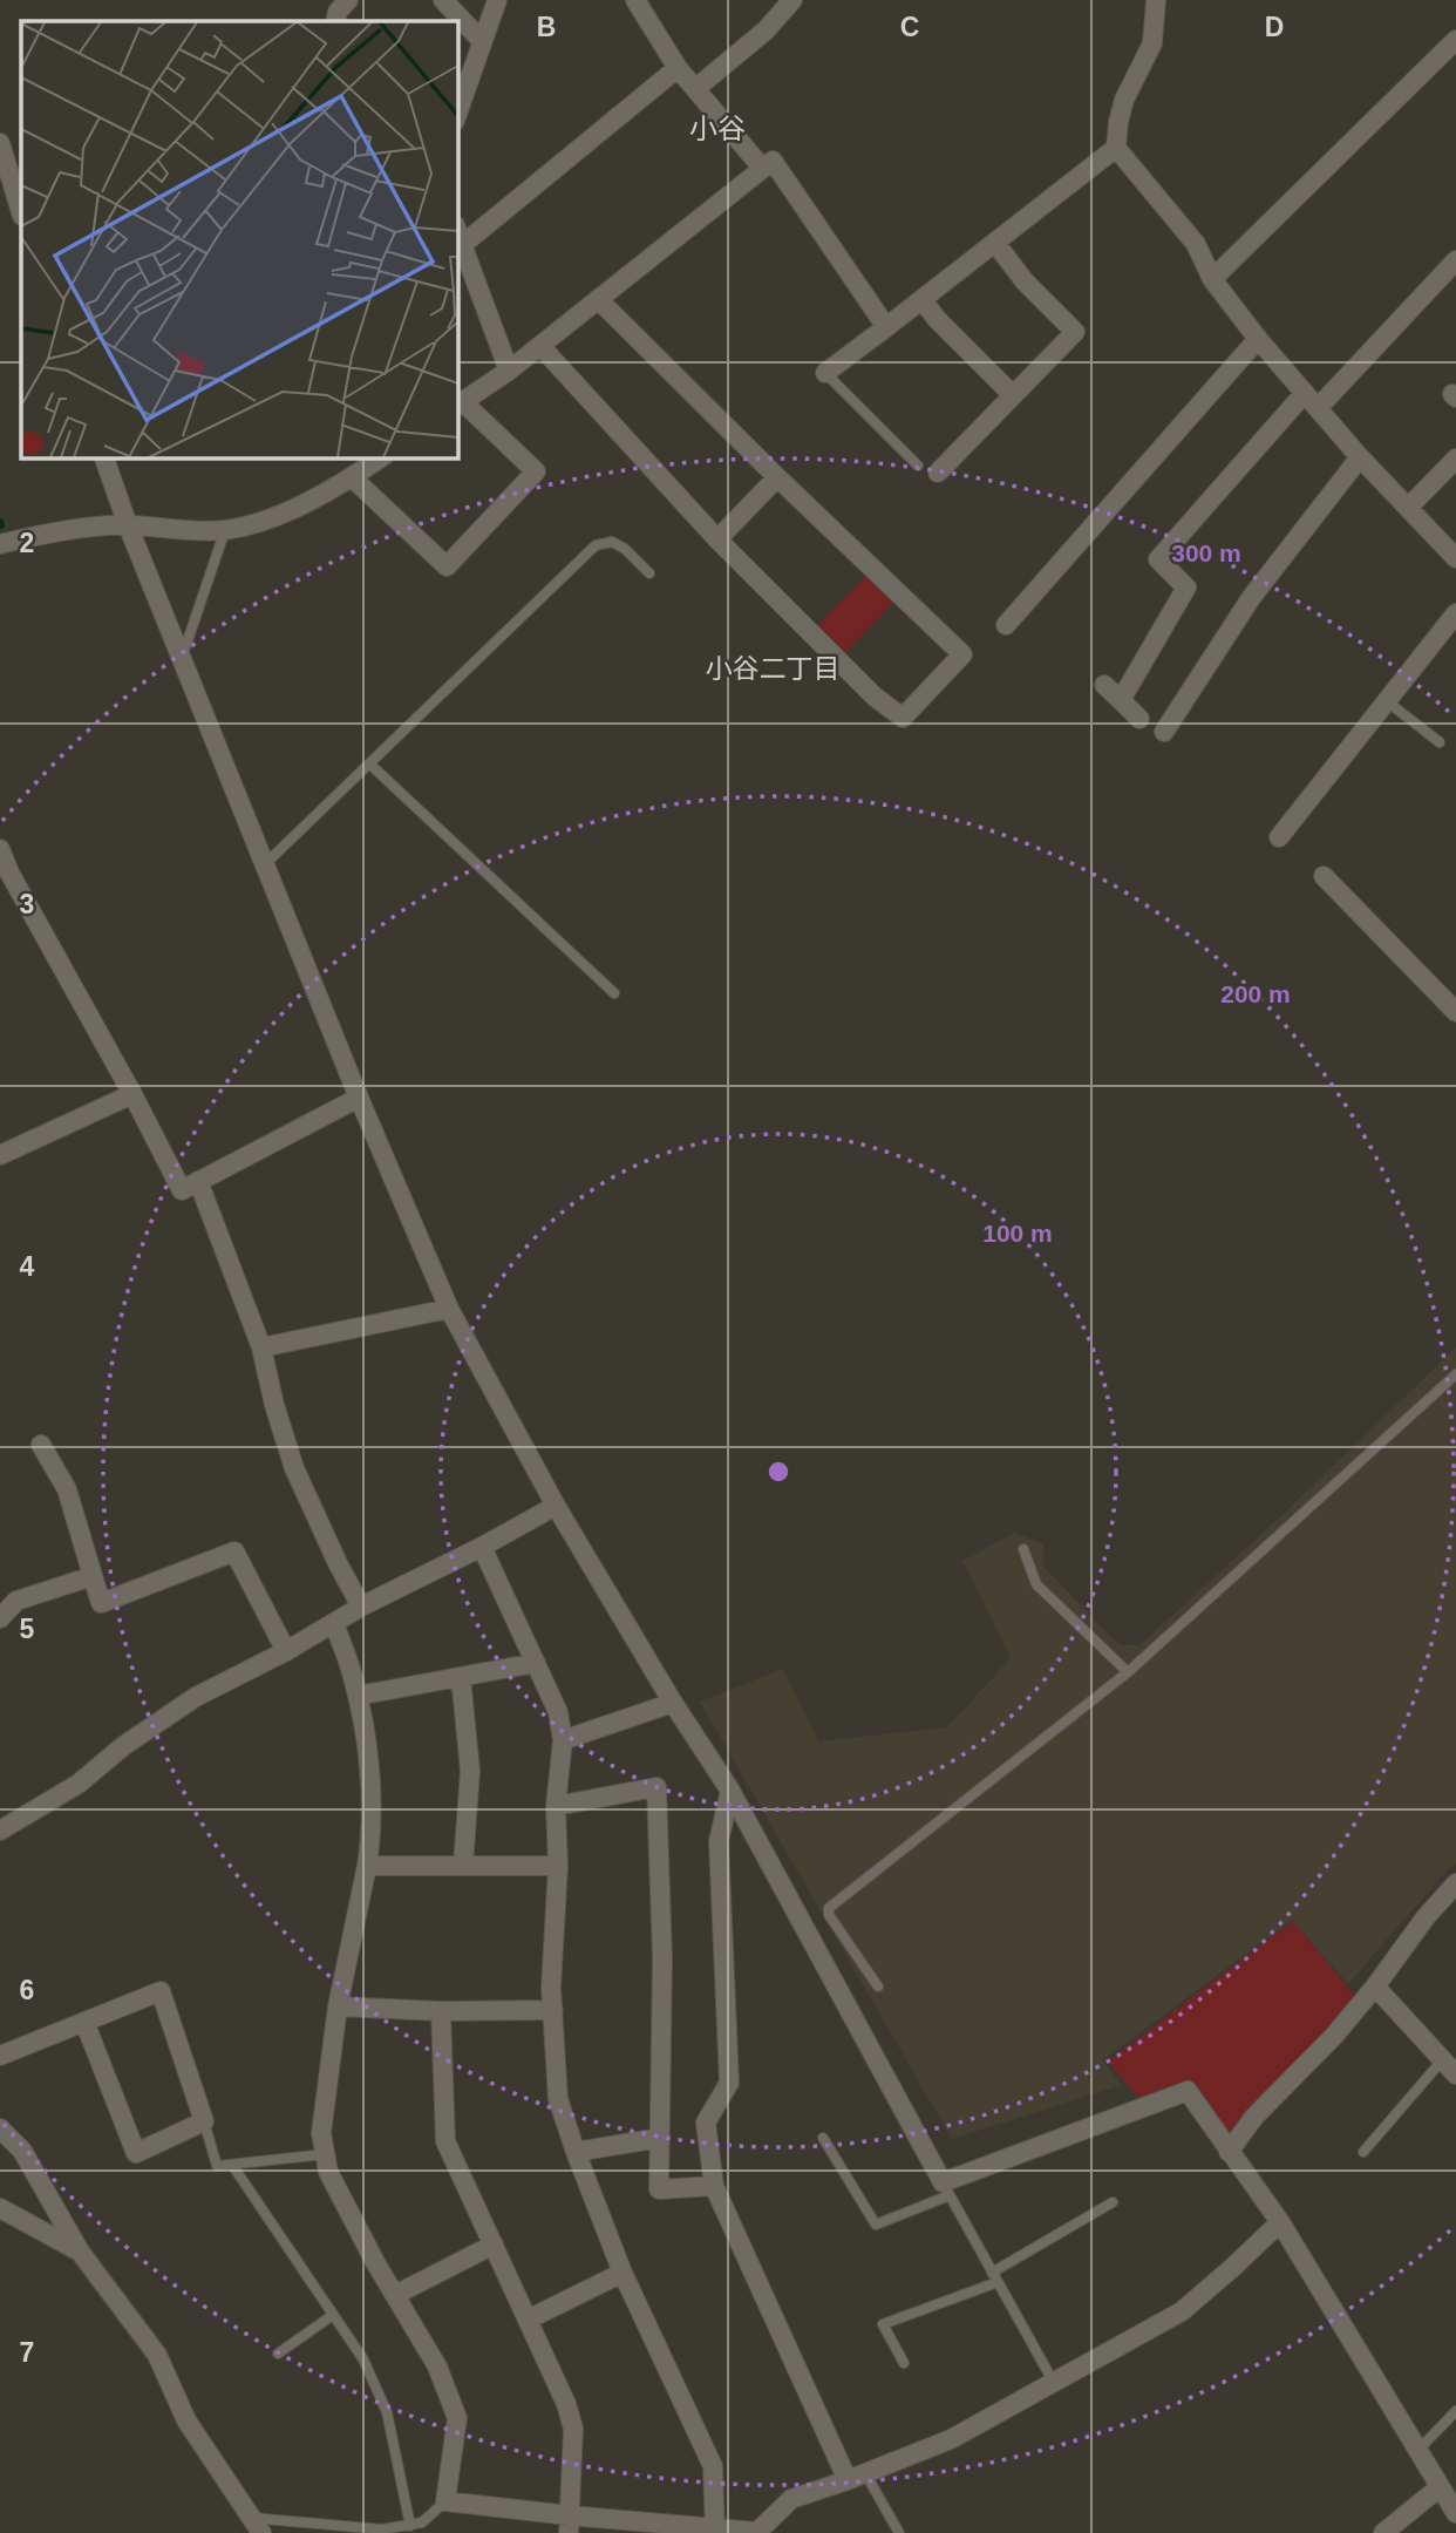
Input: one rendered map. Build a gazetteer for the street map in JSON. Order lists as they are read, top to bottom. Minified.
{"districts":["小谷","小谷二丁目"],"grid":{"columns":["B","C","D"],"rows":["2","3","4","5","6","7"]},"rings":["300 m","200 m","100 m"]}
